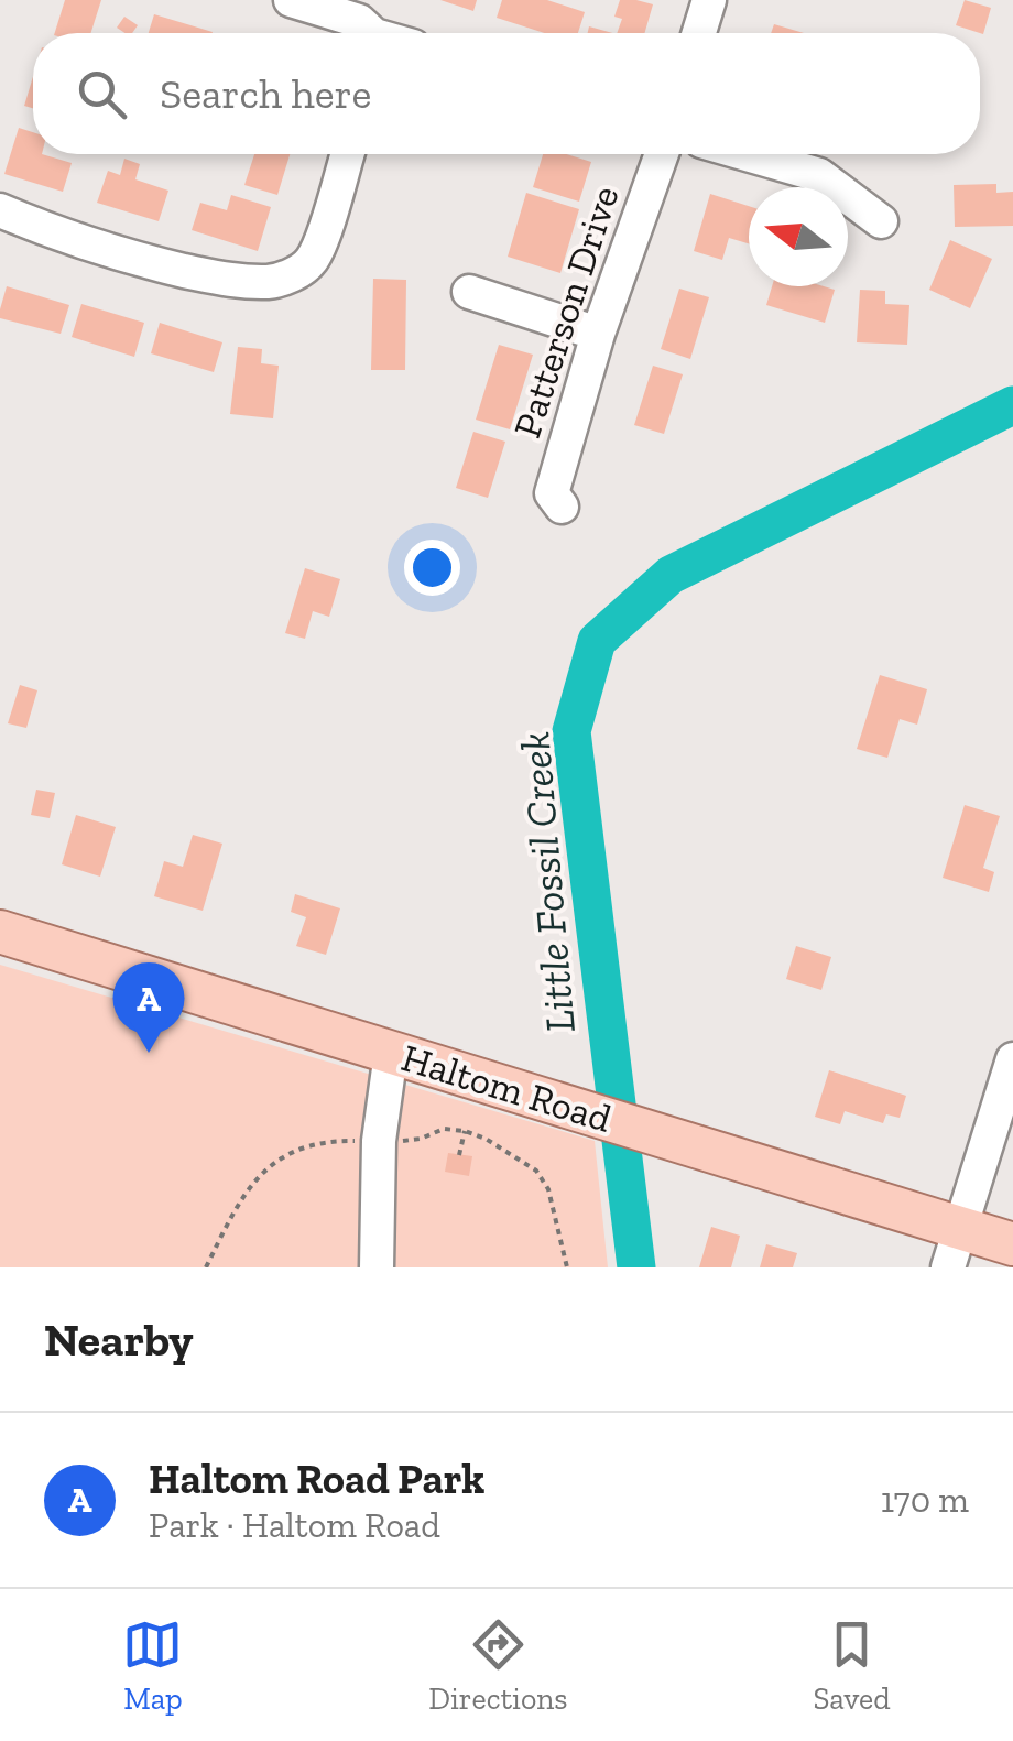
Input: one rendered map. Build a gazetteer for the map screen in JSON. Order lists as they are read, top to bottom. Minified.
{"streets":{"main road":["Haltom Road"],"street":["Patterson Drive"]},"water":["Little Fossil Creek"],"north":"left","page":{"search":"Search here","pins":"A","heading":"Nearby","list":[{"mark":"A","name":"Haltom Road Park","note":"Park · Haltom Road","value":"170 m"}],"nav":["Map","Directions","Saved"]}}
